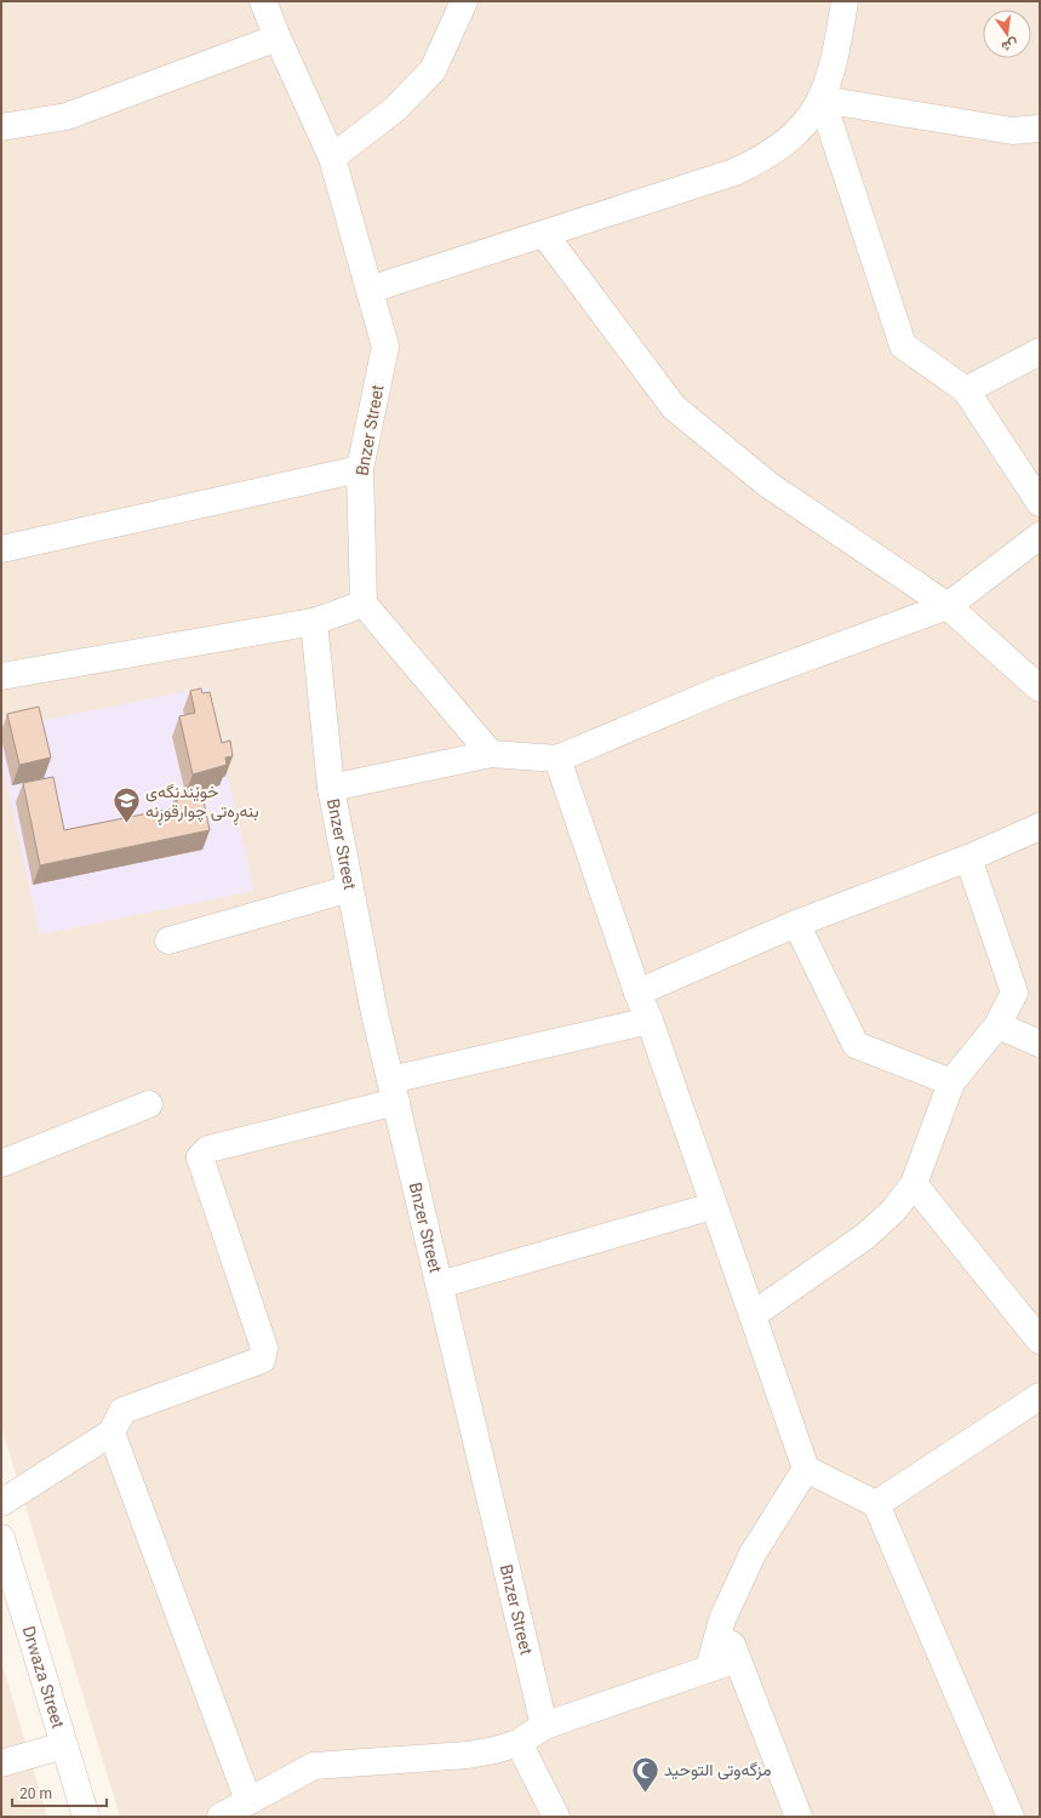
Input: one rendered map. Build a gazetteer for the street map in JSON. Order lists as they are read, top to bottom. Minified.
{"streets":{"street":["Bnzer Street","Drwaza Street"]},"places":{"school or university":["خوێندنگەی بنەڕەتی چوارقوڕنە"],"mosque":["مزگەوتی التوحيد"]},"scale_bar":"20 m","north":"bottom"}
